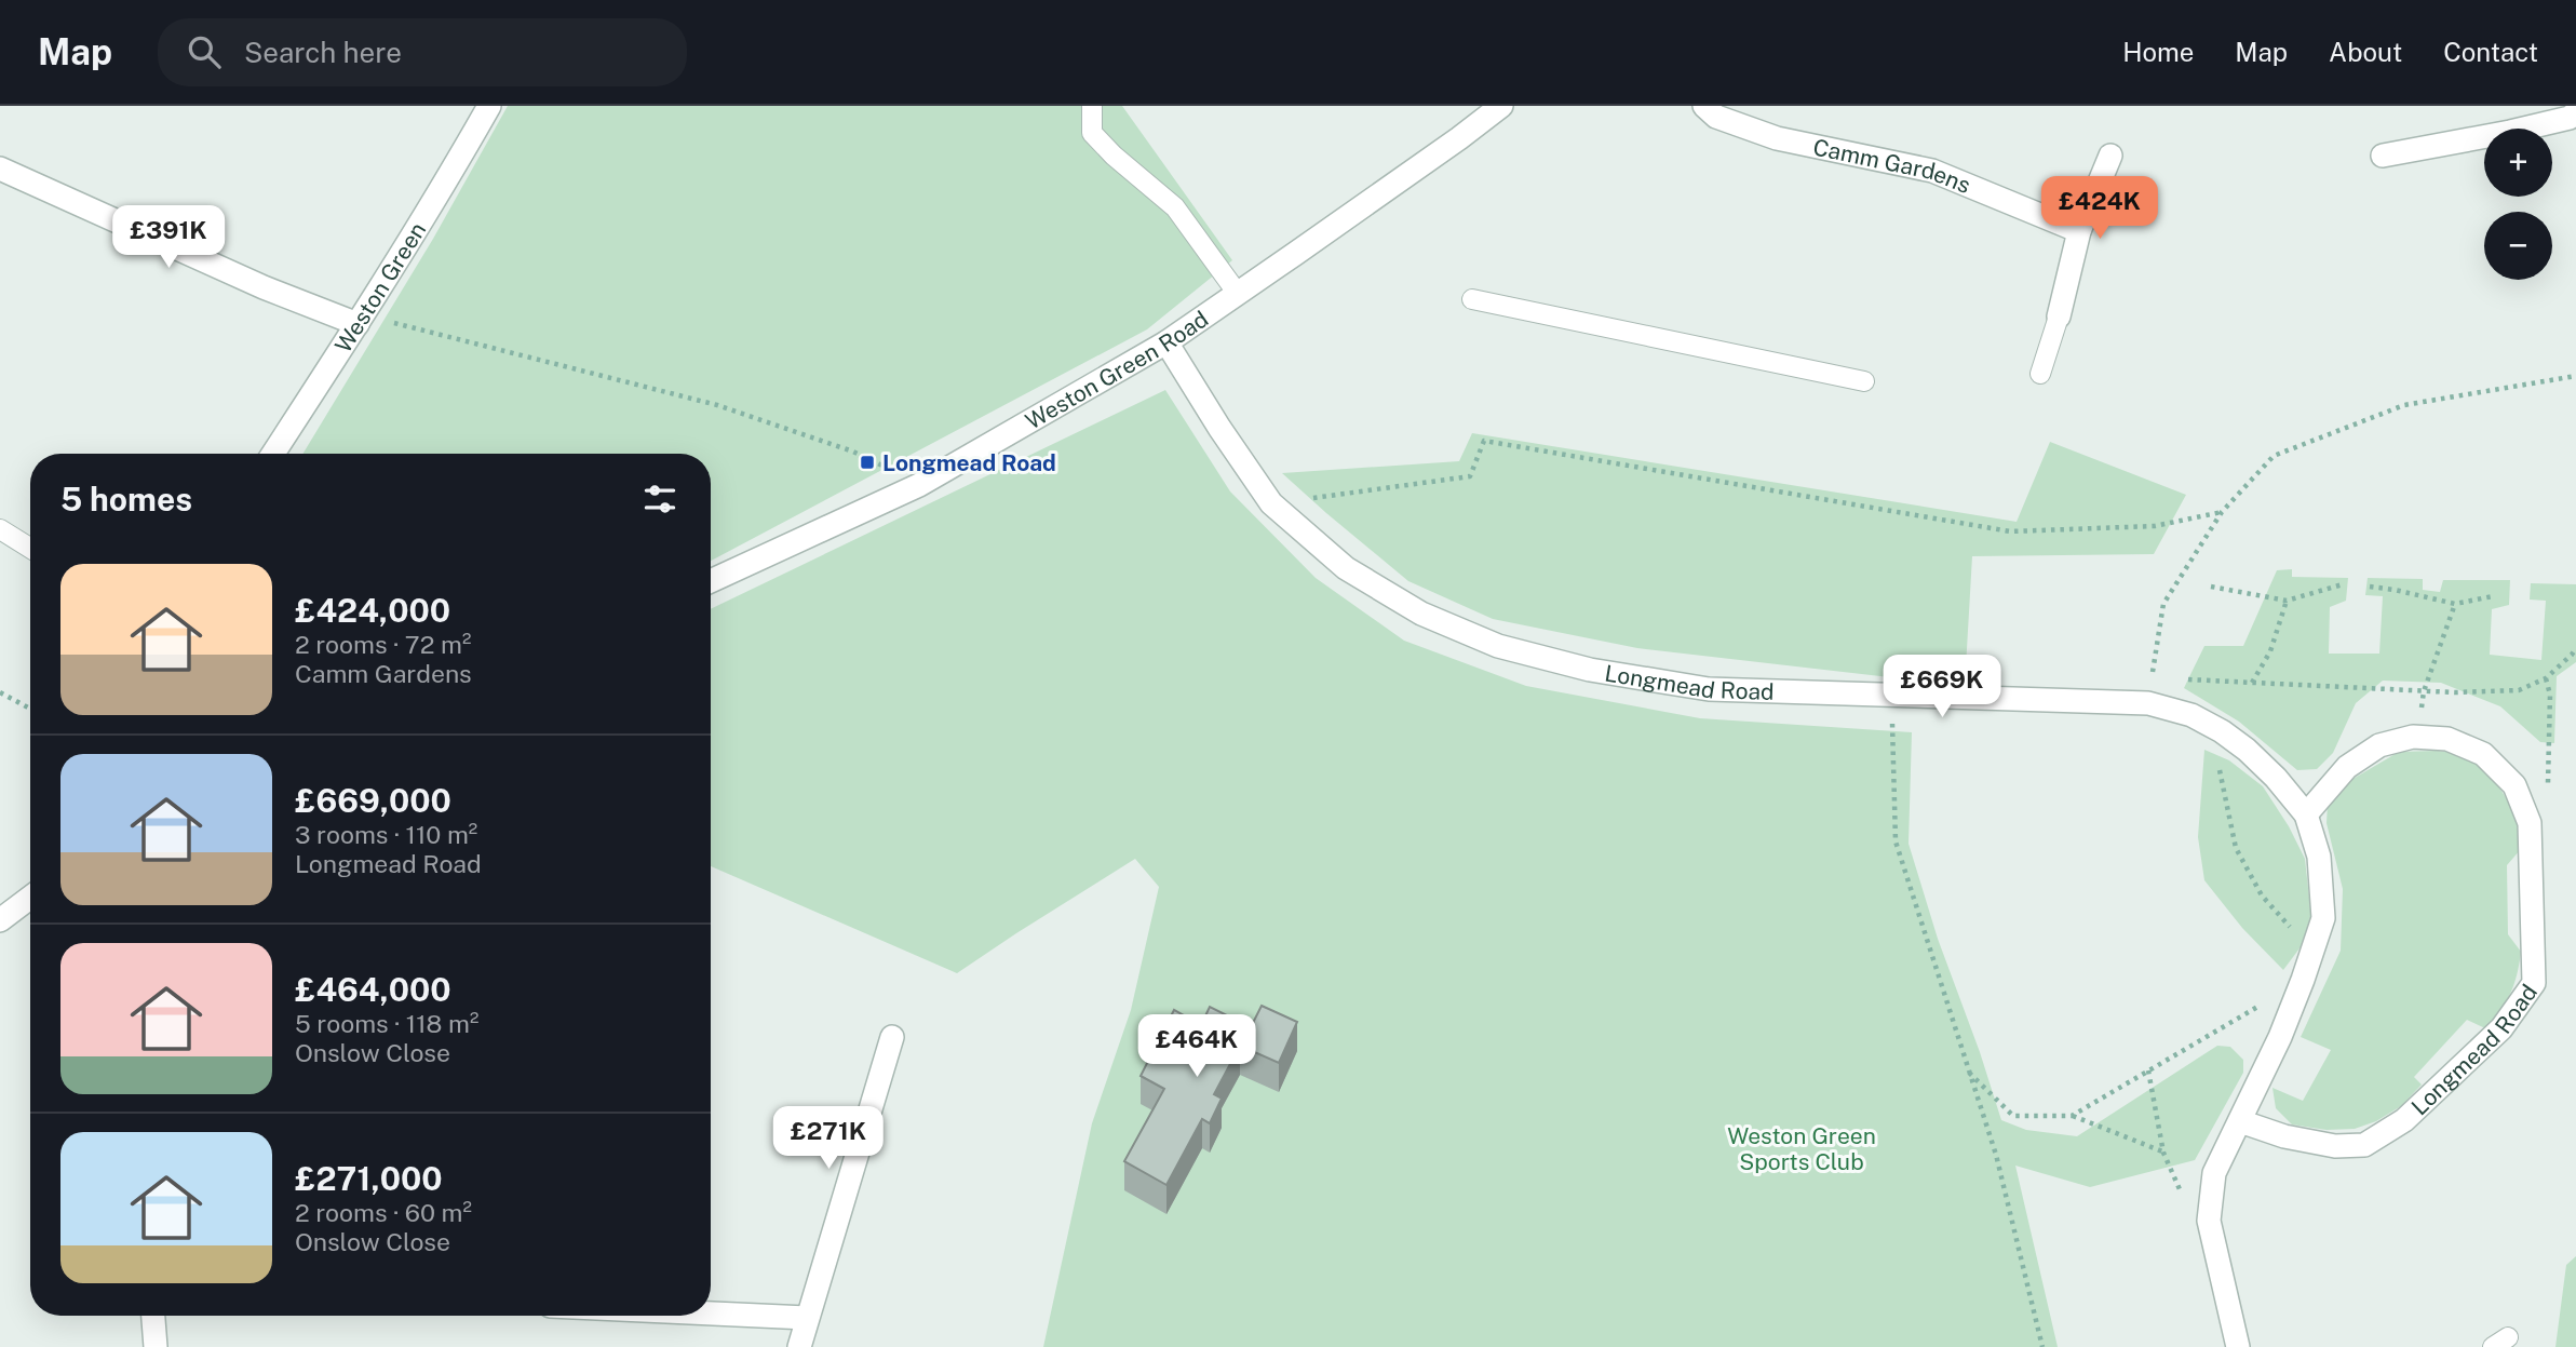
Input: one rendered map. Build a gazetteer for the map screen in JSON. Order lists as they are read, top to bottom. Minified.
{"streets":{"street":["Camm Gardens","Weston Green","Weston Green Road","Longmead Road"]},"crossings":[["Weston Green Road","Longmead Road"]],"parks":["Weston Green Sports Club"],"places":{"transit":["Longmead Road"]},"page":{"header":"Map","search":"Search here","nav":["Home","Map","About","Contact"],"map_buttons":["+","−"],"price":["£424K","£391K","£669K","£464K","£271K"],"heading":"5 homes","list":[{"name":"£424,000","note":"2 rooms · 72 m² · Camm Gardens"},{"name":"£669,000","note":"3 rooms · 110 m² · Longmead Road"},{"name":"£464,000","note":"5 rooms · 118 m² · Onslow Close"},{"name":"£271,000","note":"2 rooms · 60 m² · Onslow Close"}]}}
